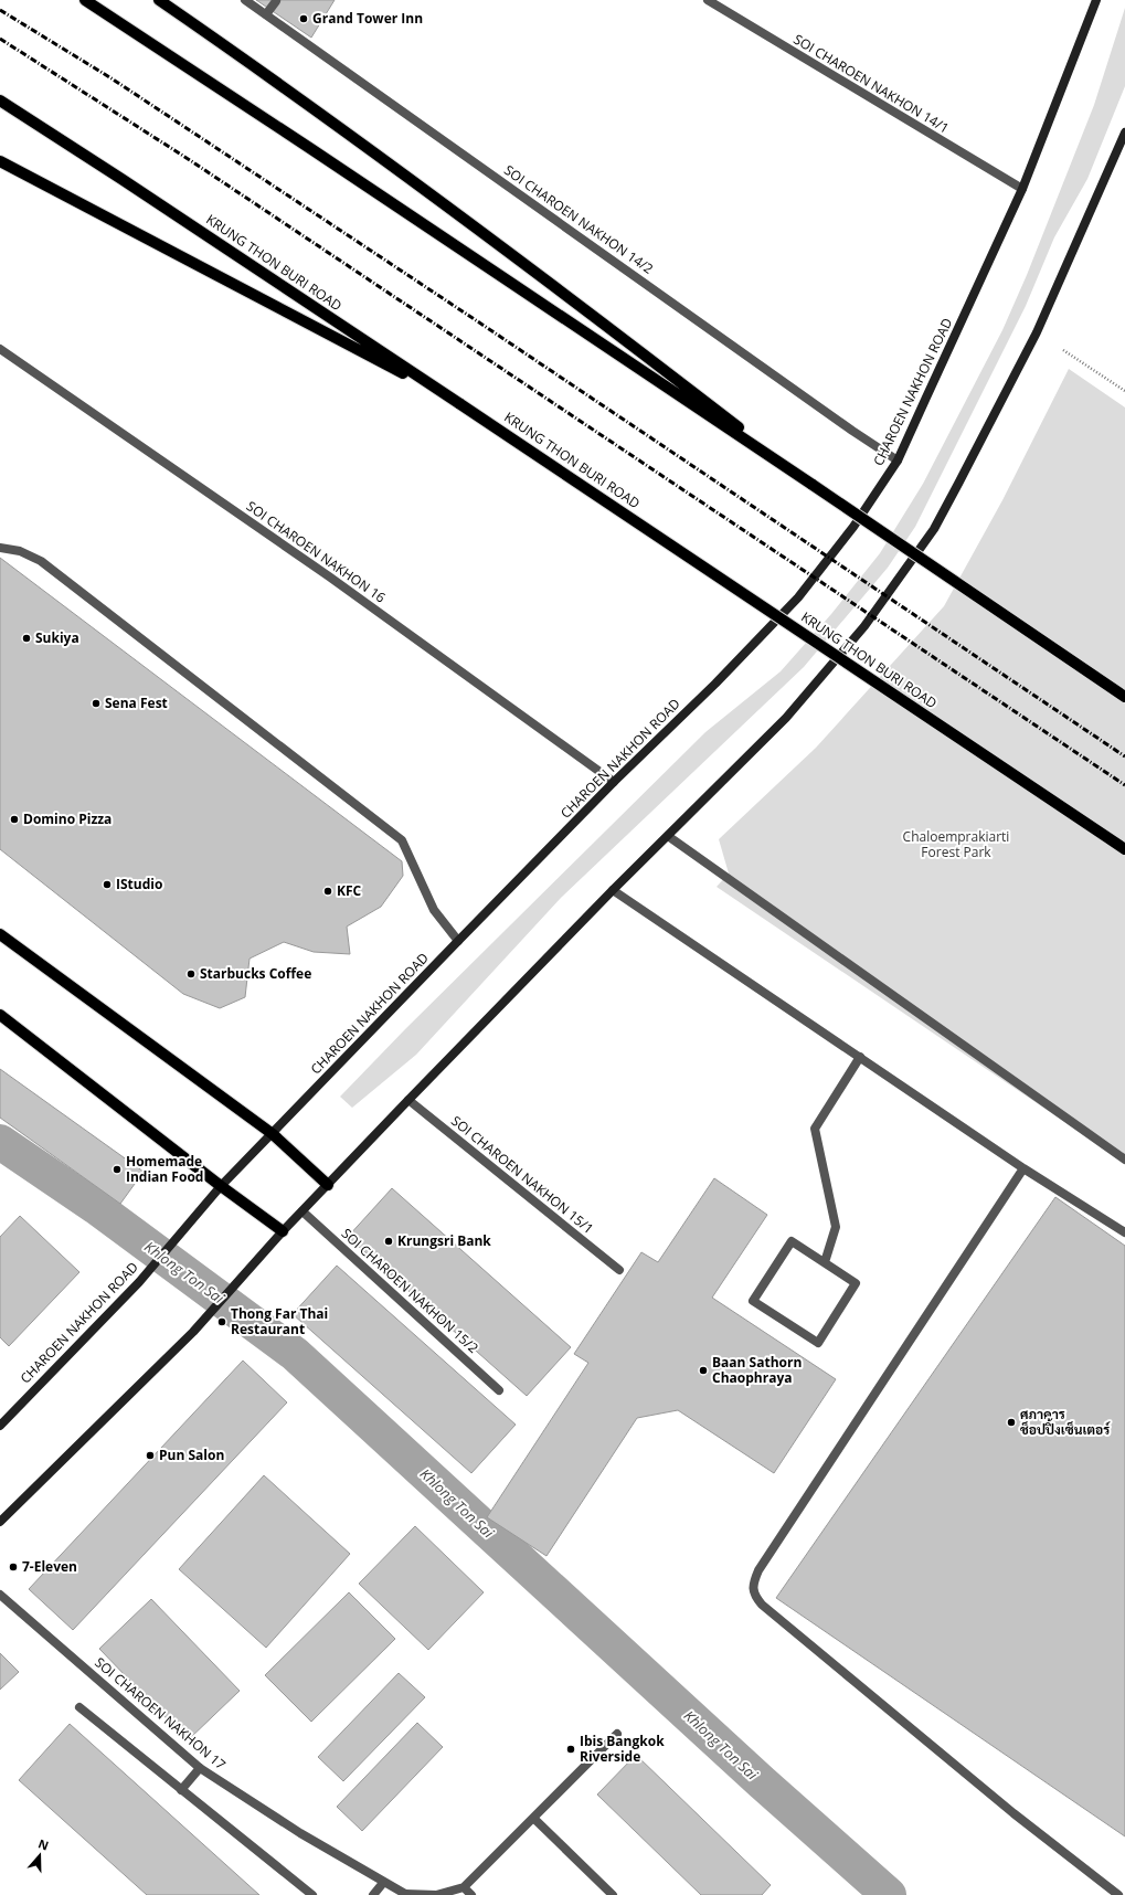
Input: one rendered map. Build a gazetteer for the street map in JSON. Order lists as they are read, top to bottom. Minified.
{"streets":{"main road":["KRUNG THON BURI ROAD","CHAROEN NAKHON ROAD"],"street":["SOI CHAROEN NAKHON 14/1","SOI CHAROEN NAKHON 14/2","SOI CHAROEN NAKHON 16","SOI CHAROEN NAKHON 15/1","SOI CHAROEN NAKHON 15/2","SOI CHAROEN NAKHON 17"]},"crossings":[["SOI CHAROEN NAKHON 14/1","CHAROEN NAKHON ROAD"],["SOI CHAROEN NAKHON 14/2","CHAROEN NAKHON ROAD"],["CHAROEN NAKHON ROAD","SOI CHAROEN NAKHON 16"]],"water":["Khlong Ton Sai"],"parks":["Chaloemprakiarti Forest Park"],"places":["Grand Tower Inn","Sukiya","Sena Fest","Domino Pizza","IStudio","KFC","Starbucks Coffee","Homemade Indian Food","Krungsri Bank","Thong Far Thai Restaurant","Baan Sathorn Chaophraya","ศุภาคาร ช็อปปิ้งเซ็นเตอร์","Pun Salon","7-Eleven","Ibis Bangkok Riverside"],"north":"top"}
